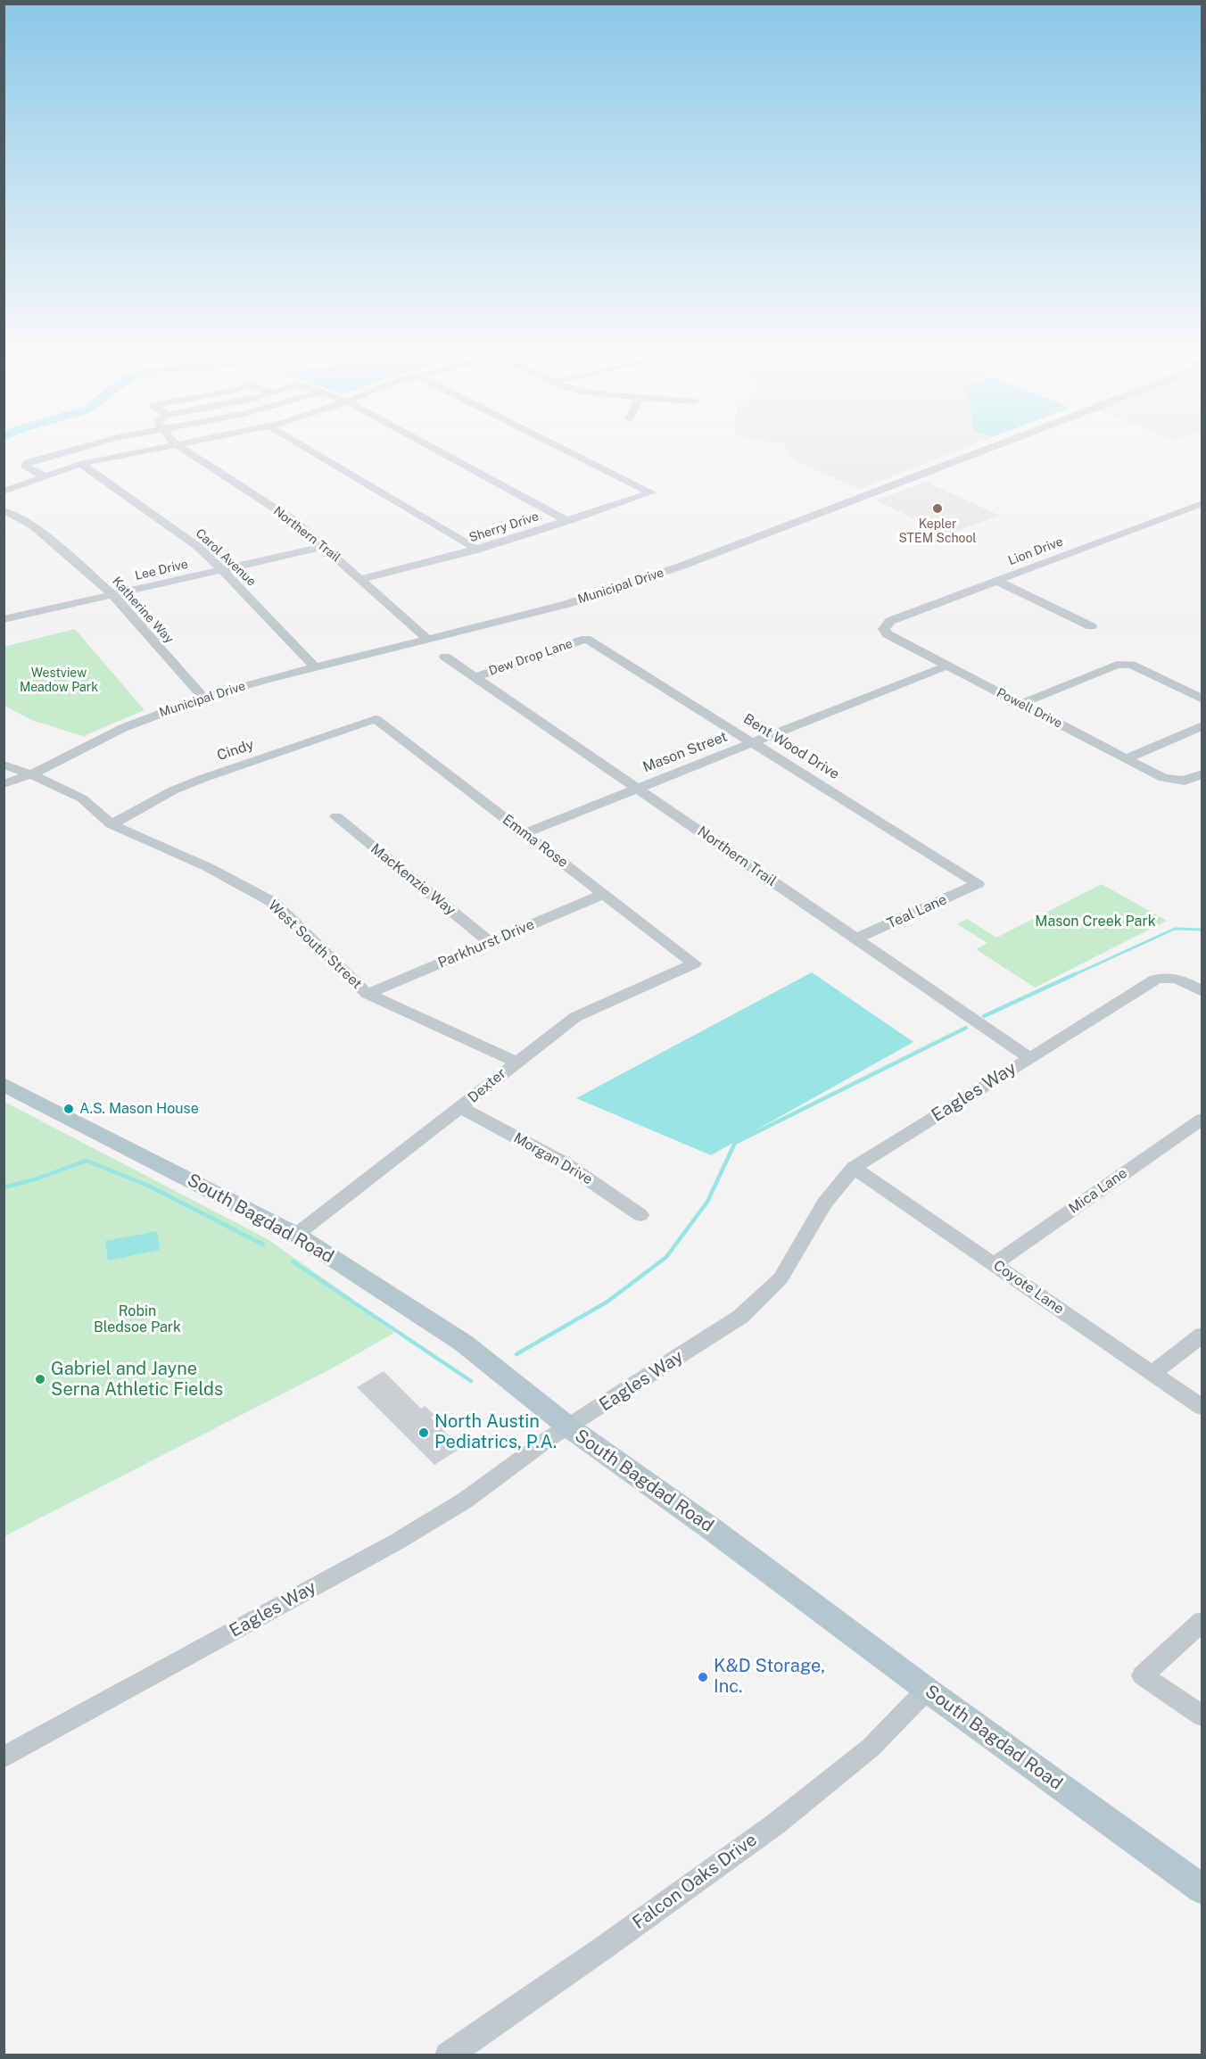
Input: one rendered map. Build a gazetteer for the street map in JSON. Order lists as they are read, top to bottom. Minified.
{"streets":{"main road":["South Bagdad Road"],"street":["Sherry Drive","Northern Trail","Lion Drive","Carol Avenue","Lee Drive","Municipal Drive","Katherine Way","Dew Drop Lane","Powell Drive","Bent Wood Drive","Cindy","Mason Street","Emma Rose","MacKenzie Way","Teal Lane","Parkhurst Drive","West South Street","Dexter","Eagles Way","Morgan Drive","Mica Lane","Coyote Lane","Falcon Oaks Drive"]},"crossings":[["Sherry Drive","Northern Trail"],["Northern Trail","Lee Drive"],["Northern Trail","Municipal Drive"],["Northern Trail","Dew Drop Lane"],["Northern Trail","Mason Street"],["Northern Trail","Teal Lane"],["Northern Trail","Eagles Way"],["Lion Drive","Powell Drive"],["Carol Avenue","Lee Drive"],["Carol Avenue","Municipal Drive"],["Lee Drive","Katherine Way"],["Municipal Drive","Katherine Way"],["Municipal Drive","West South Street"],["Dew Drop Lane","Bent Wood Drive"],["Powell Drive","Mason Street"],["Bent Wood Drive","Mason Street"],["Bent Wood Drive","Teal Lane"],["Cindy","Emma Rose"],["Cindy","West South Street"],["Mason Street","Emma Rose"],["Emma Rose","Parkhurst Drive"],["Emma Rose","Dexter"],["MacKenzie Way","Parkhurst Drive"],["Parkhurst Drive","West South Street"],["West South Street","Dexter"],["Dexter","Morgan Drive"],["Dexter","South Bagdad Road"],["Eagles Way","South Bagdad Road"],["Eagles Way","Coyote Lane"],["Mica Lane","Coyote Lane"],["South Bagdad Road","Falcon Oaks Drive"]],"parks":["Westview Meadow Park","Mason Creek Park","Robin Bledsoe Park"],"places":["Kepler STEM School","A.S. Mason House","Gabriel and Jayne Serna Athletic Fields","North Austin Pediatrics, P.A.","K&D Storage, Inc."]}
